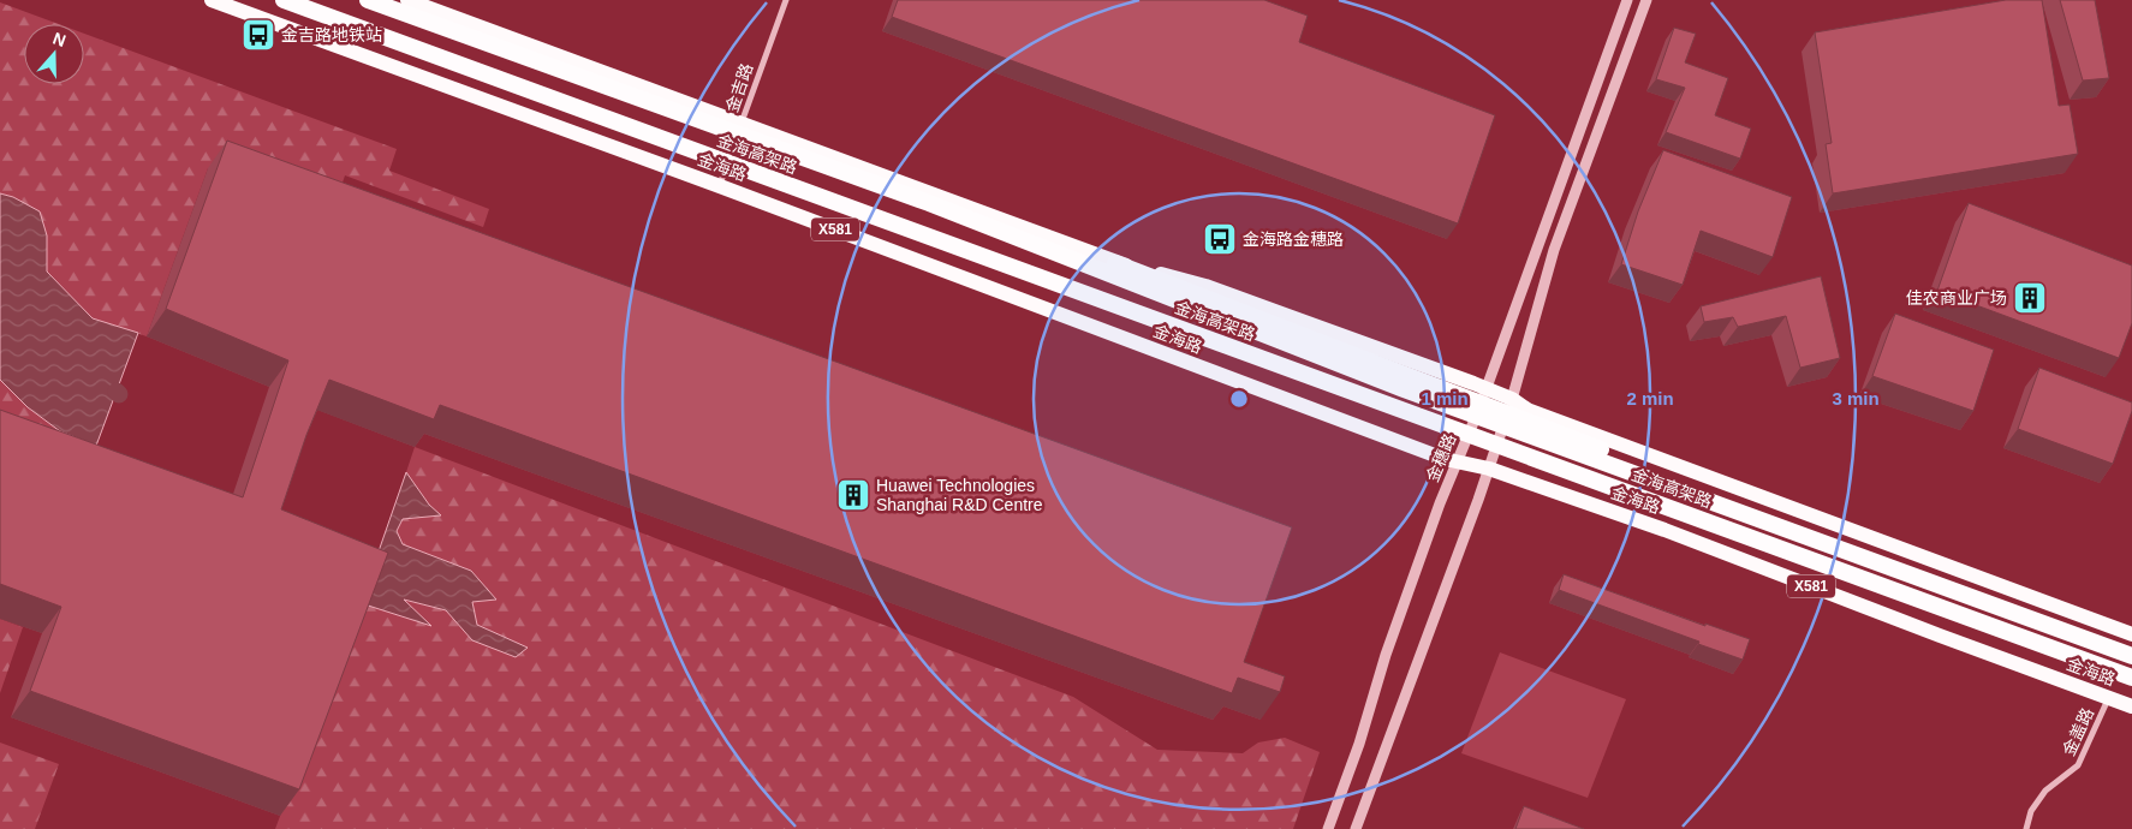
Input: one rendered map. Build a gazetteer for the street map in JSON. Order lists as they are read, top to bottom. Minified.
{"streets":{"highway":["金海高架路"],"main road":["金海路","X581"],"street":["金吉路","金穗路","金盖路"]},"crossings":[["金吉路","金海路"],["金海路","金穗路"],["金海路","金盖路"]],"places":{"bus stop":["金吉路地铁站","金海路金穗路"],"building":["佳农商业广场","Huawei Technologies Shanghai R&D Centre"]},"north":"top","rings":["1 min","2 min","3 min"]}
